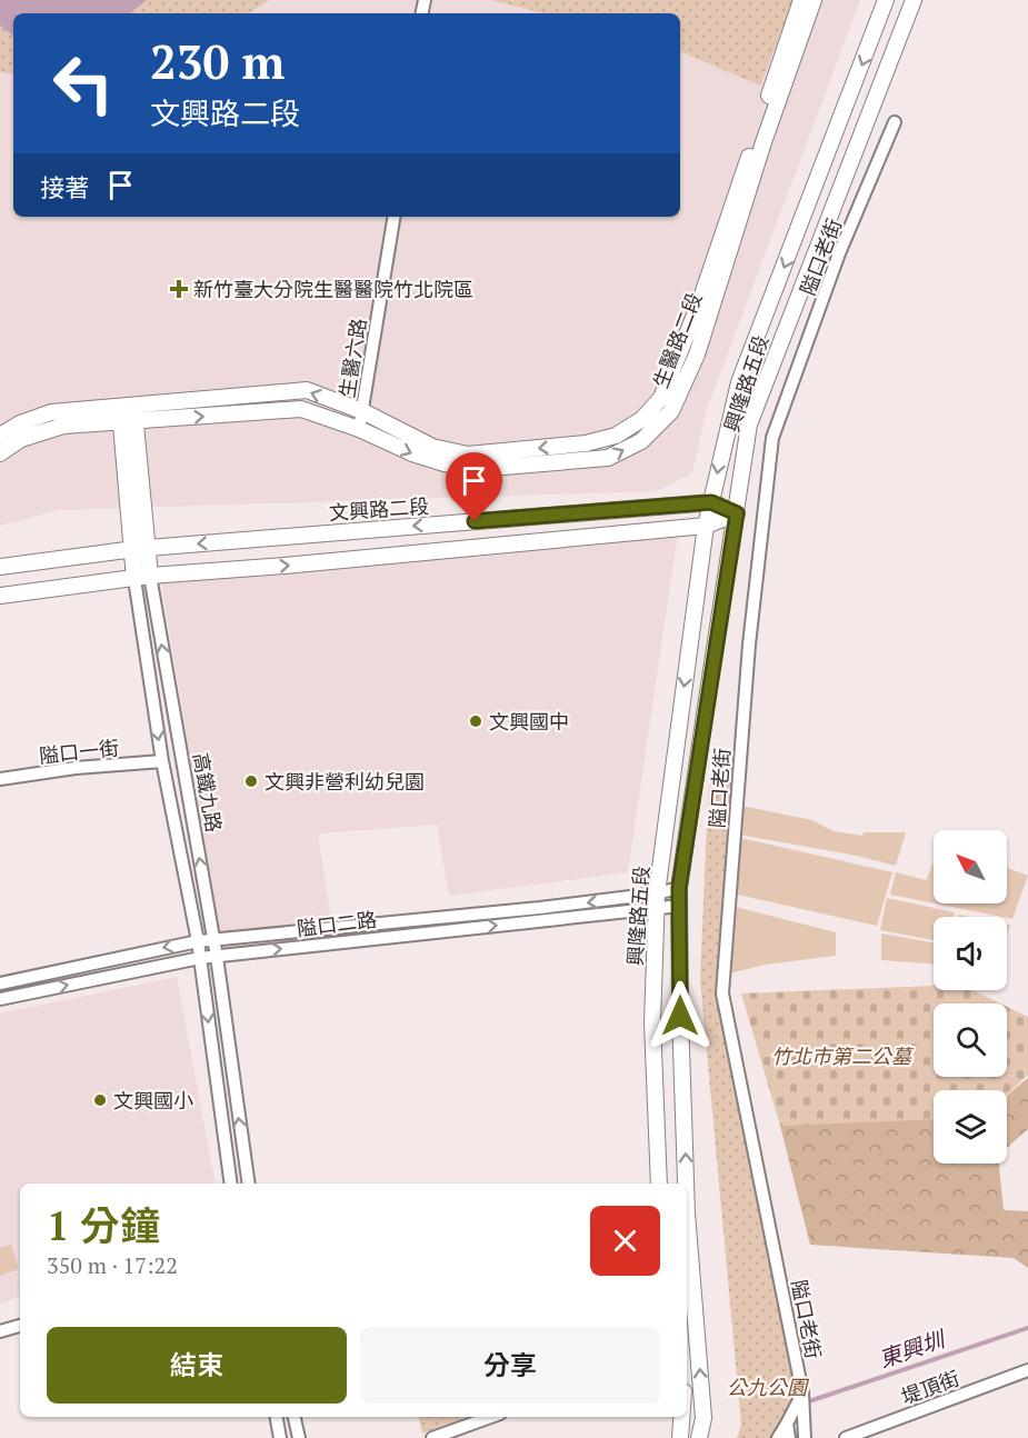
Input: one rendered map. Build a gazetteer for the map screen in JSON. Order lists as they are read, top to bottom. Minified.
{"streets":{"street":["隘口老街","生醫路二段","生醫六路","興隆路五段","文興路二段","隘口一街","高鐵九路","隘口二路","堤頂街"]},"crossings":[["生醫路二段","生醫六路"],["生醫路二段","高鐵九路"],["興隆路五段","文興路二段"],["興隆路五段","隘口二路"],["文興路二段","高鐵九路"],["隘口一街","高鐵九路"],["高鐵九路","隘口二路"]],"water":["東興圳"],"parks":["竹北市第二公墓","公九公園"],"places":{"health":["新竹臺大分院生醫醫院竹北院區"],"other":["文興國中","文興非營利幼兒園","文興國小"]},"north":"top left","page":{"turn":["230 m","文興路二段"],"then":"接著","heading":["1 分鐘","350 m · 17:22"],"buttons":["結束","分享"]}}
